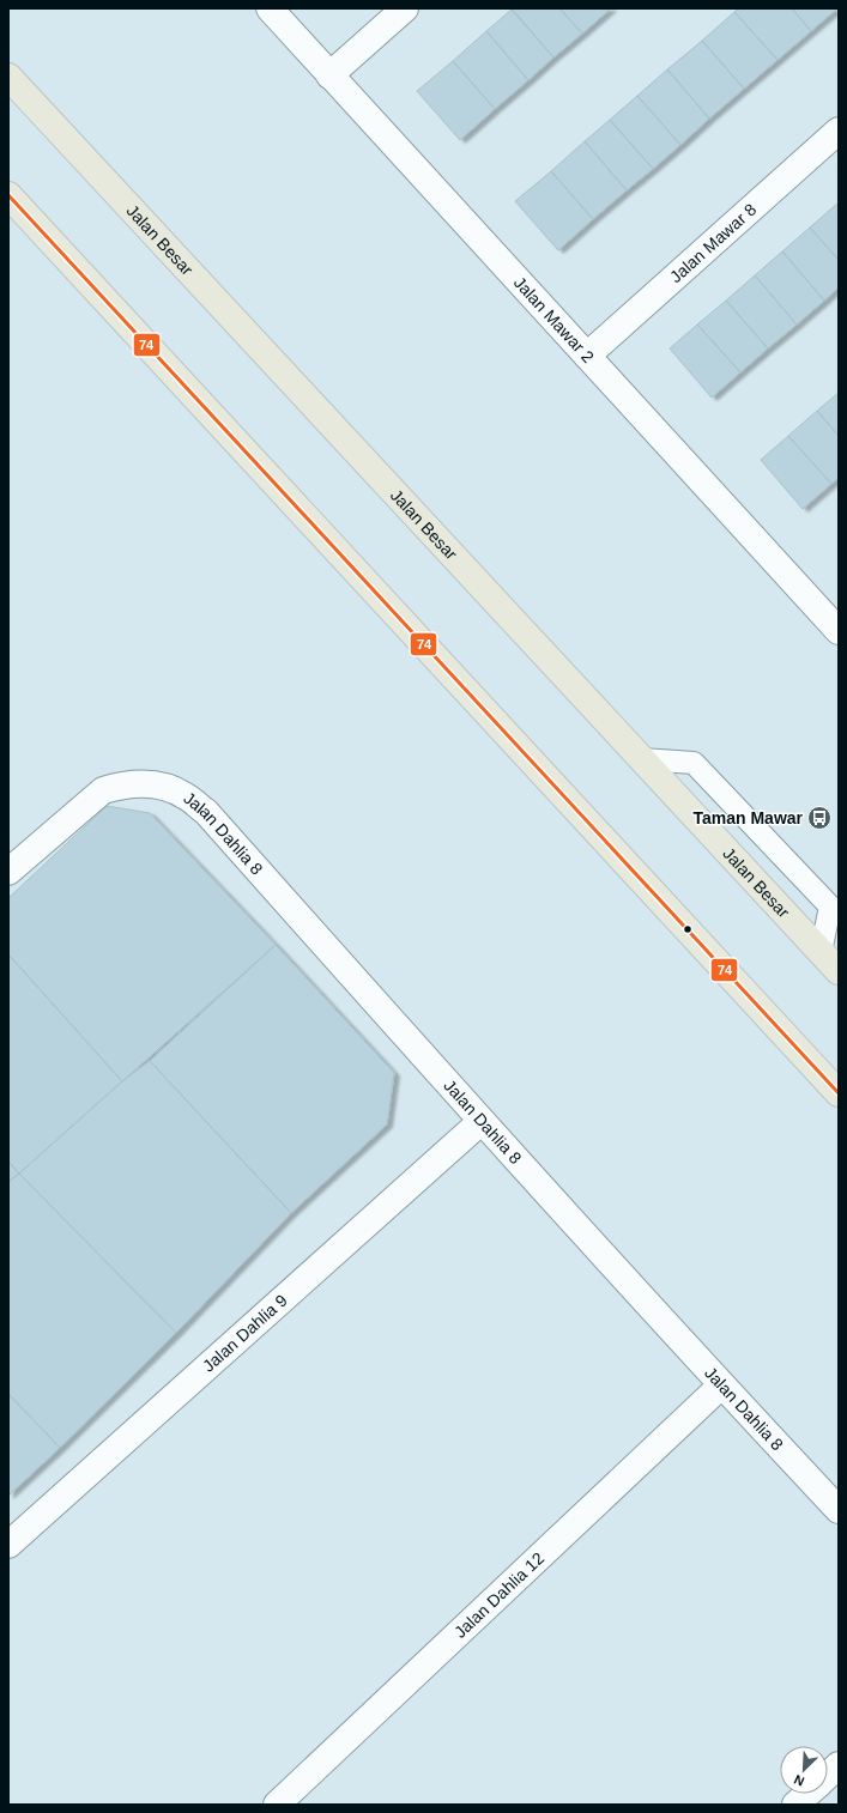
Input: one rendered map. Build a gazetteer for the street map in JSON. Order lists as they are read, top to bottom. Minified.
{"streets":{"main road":["Jalan Besar"],"street":["Jalan Mawar 8","Jalan Mawar 2","Jalan Dahlia 8","Jalan Dahlia 9","Jalan Dahlia 12"]},"crossings":[["Jalan Mawar 8","Jalan Mawar 2"],["Jalan Dahlia 8","Jalan Dahlia 9"],["Jalan Dahlia 8","Jalan Dahlia 12"]],"places":{"bus stop":["Taman Mawar"]},"lines":["transit line 74"],"north":"bottom left"}
